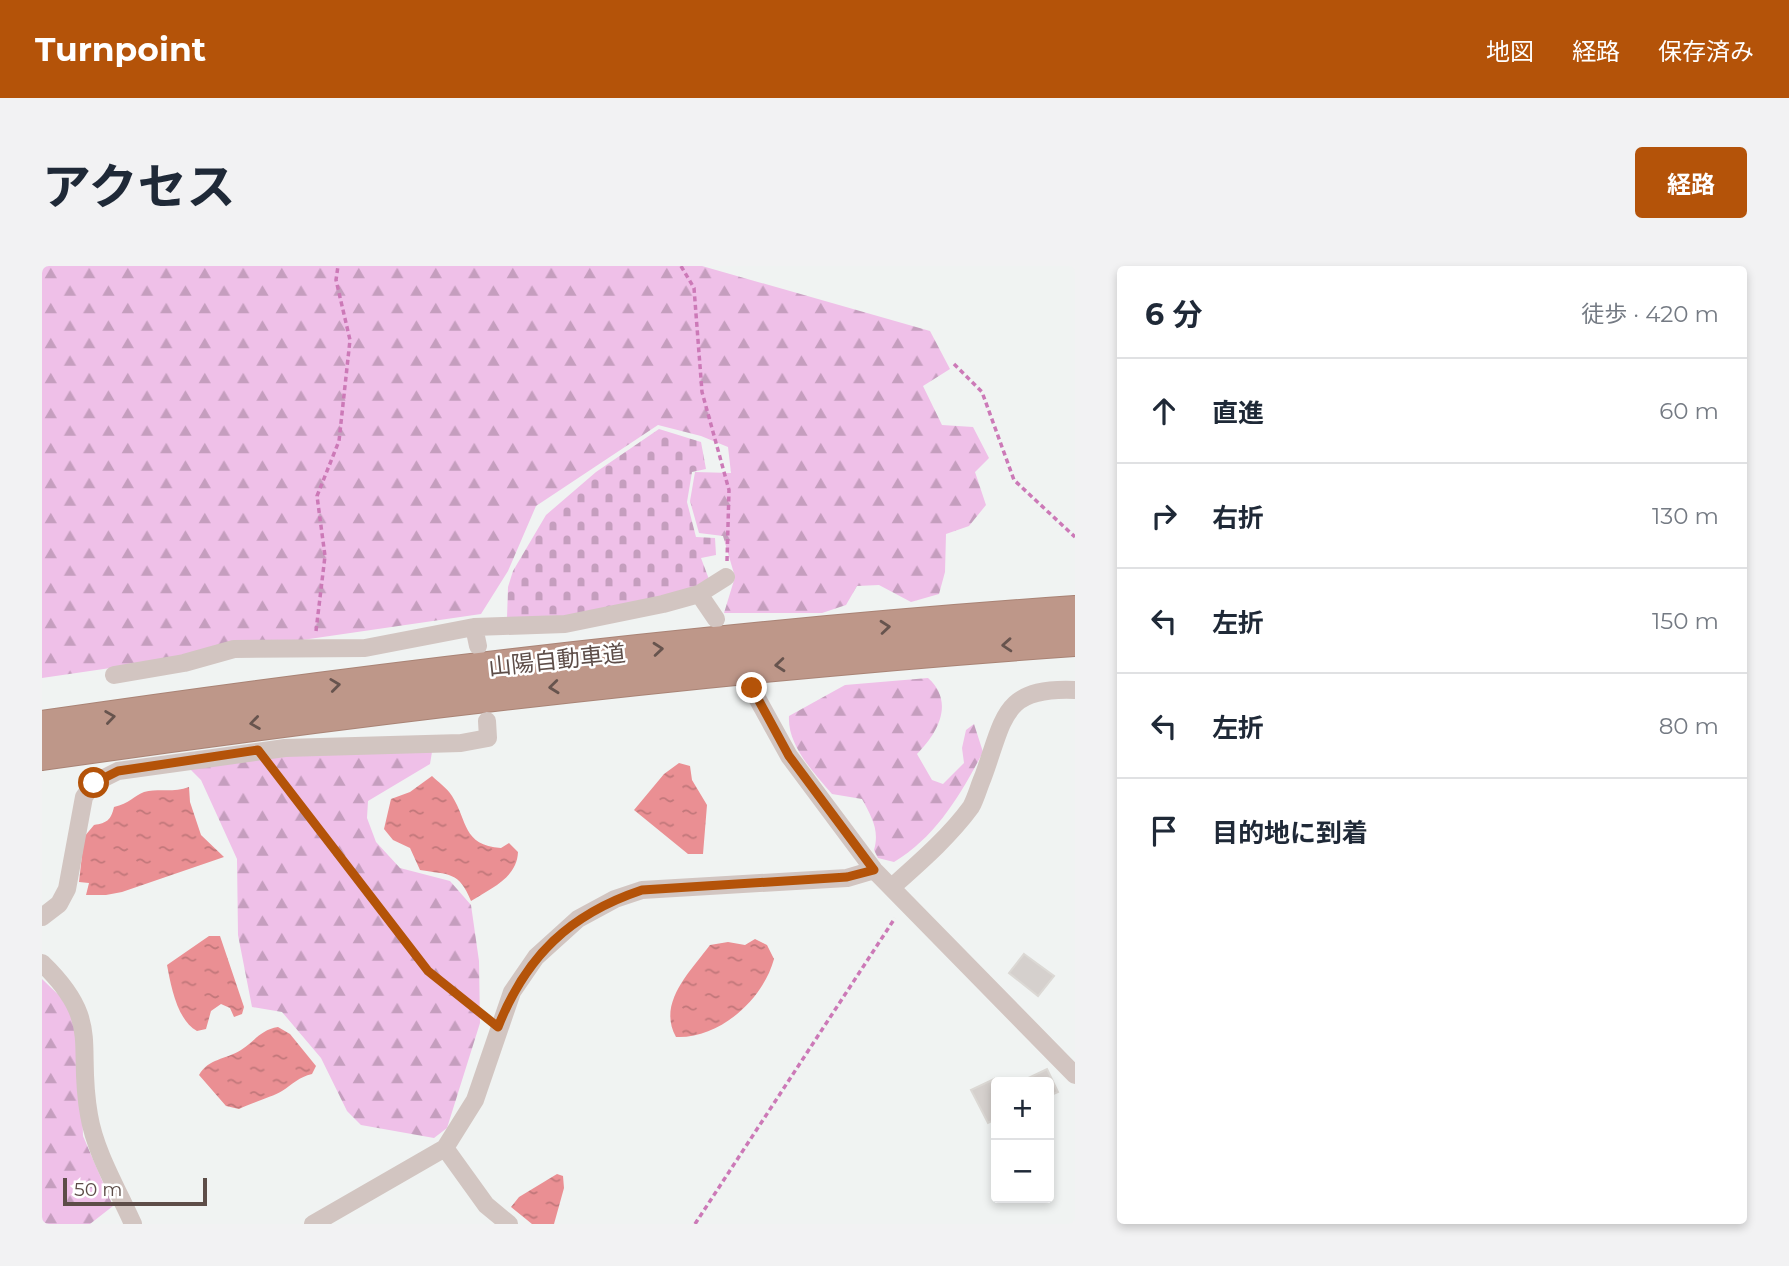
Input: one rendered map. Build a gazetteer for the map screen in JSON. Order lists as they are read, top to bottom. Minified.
{"streets":{"highway":["山陽自動車道"]},"scale_bar":"50 m","page":{"header":"Turnpoint","nav":["地図","経路","保存済み"],"title":"アクセス","buttons":"経路","heading":["6 分","徒歩 · 420 m"],"list":[["直進","60 m"],["右折","130 m"],["左折","150 m"],["左折","80 m"],"目的地に到着"],"map_buttons":["+","−"],"scale":"50 m"}}
